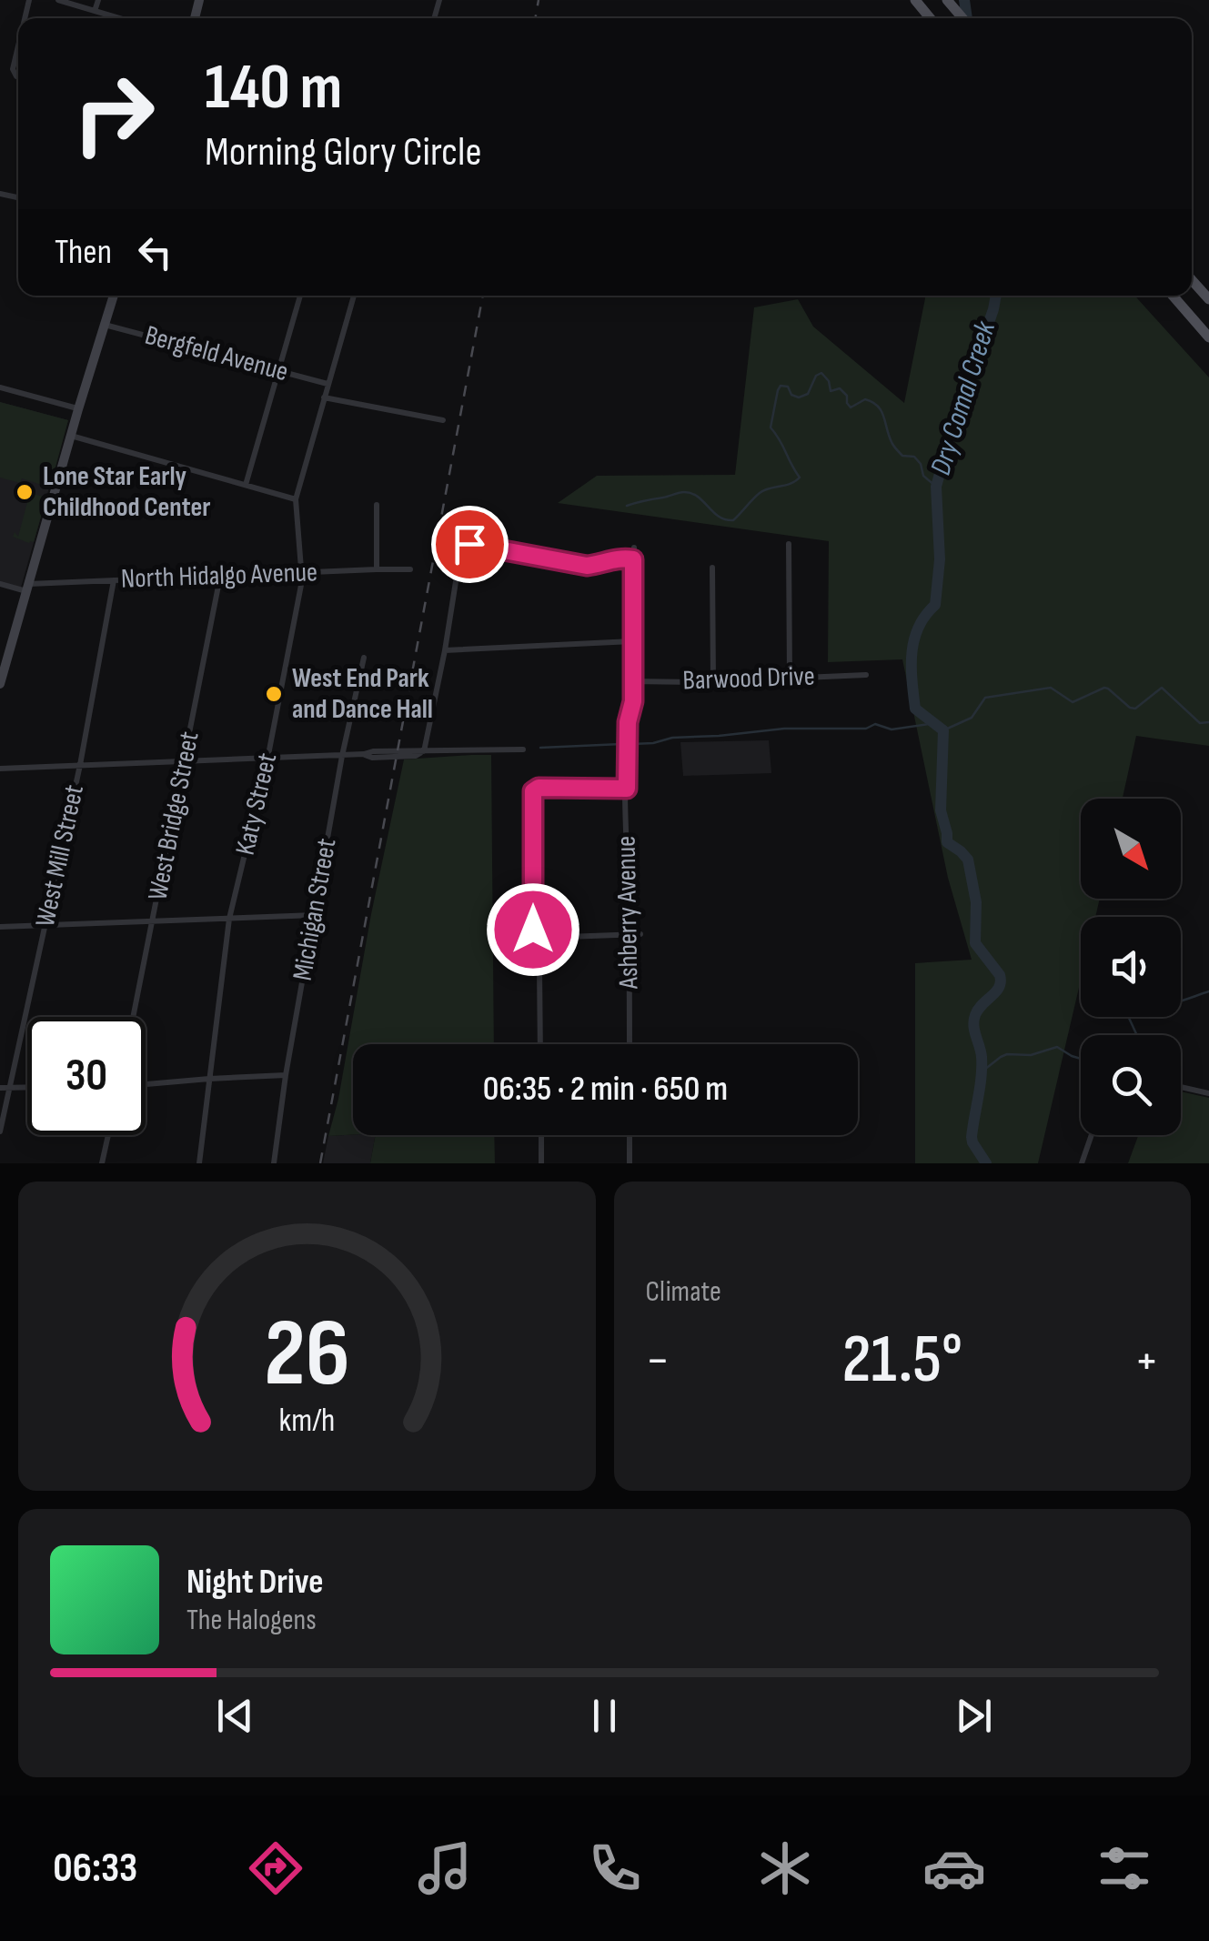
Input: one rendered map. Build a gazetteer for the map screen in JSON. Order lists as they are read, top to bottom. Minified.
{"streets":{"street":["Bergfeld Avenue","North Hidalgo Avenue","Barwood Drive","Katy Street","West Bridge Street","West Mill Street","Michigan Street","Ashberry Avenue"]},"crossings":[["Bergfeld Avenue","Katy Street"],["North Hidalgo Avenue","Katy Street"],["North Hidalgo Avenue","West Bridge Street"],["North Hidalgo Avenue","West Mill Street"],["Barwood Drive","Ashberry Avenue"]],"water":["Dry Comal Creek"],"places":["Lone Star Early Childhood Center","West End Park and Dance Hall"],"north":"bottom right","page":{"turn":["140 m","Morning Glory Circle"],"then":"Then","limit":"30","trip":"06:35 · 2 min · 650 m","tile":"Climate","heat":["−","21.5°","+"],"song":["Night Drive","The Halogens"],"tabs":"06:33","gauge":["26","km/h"]}}
